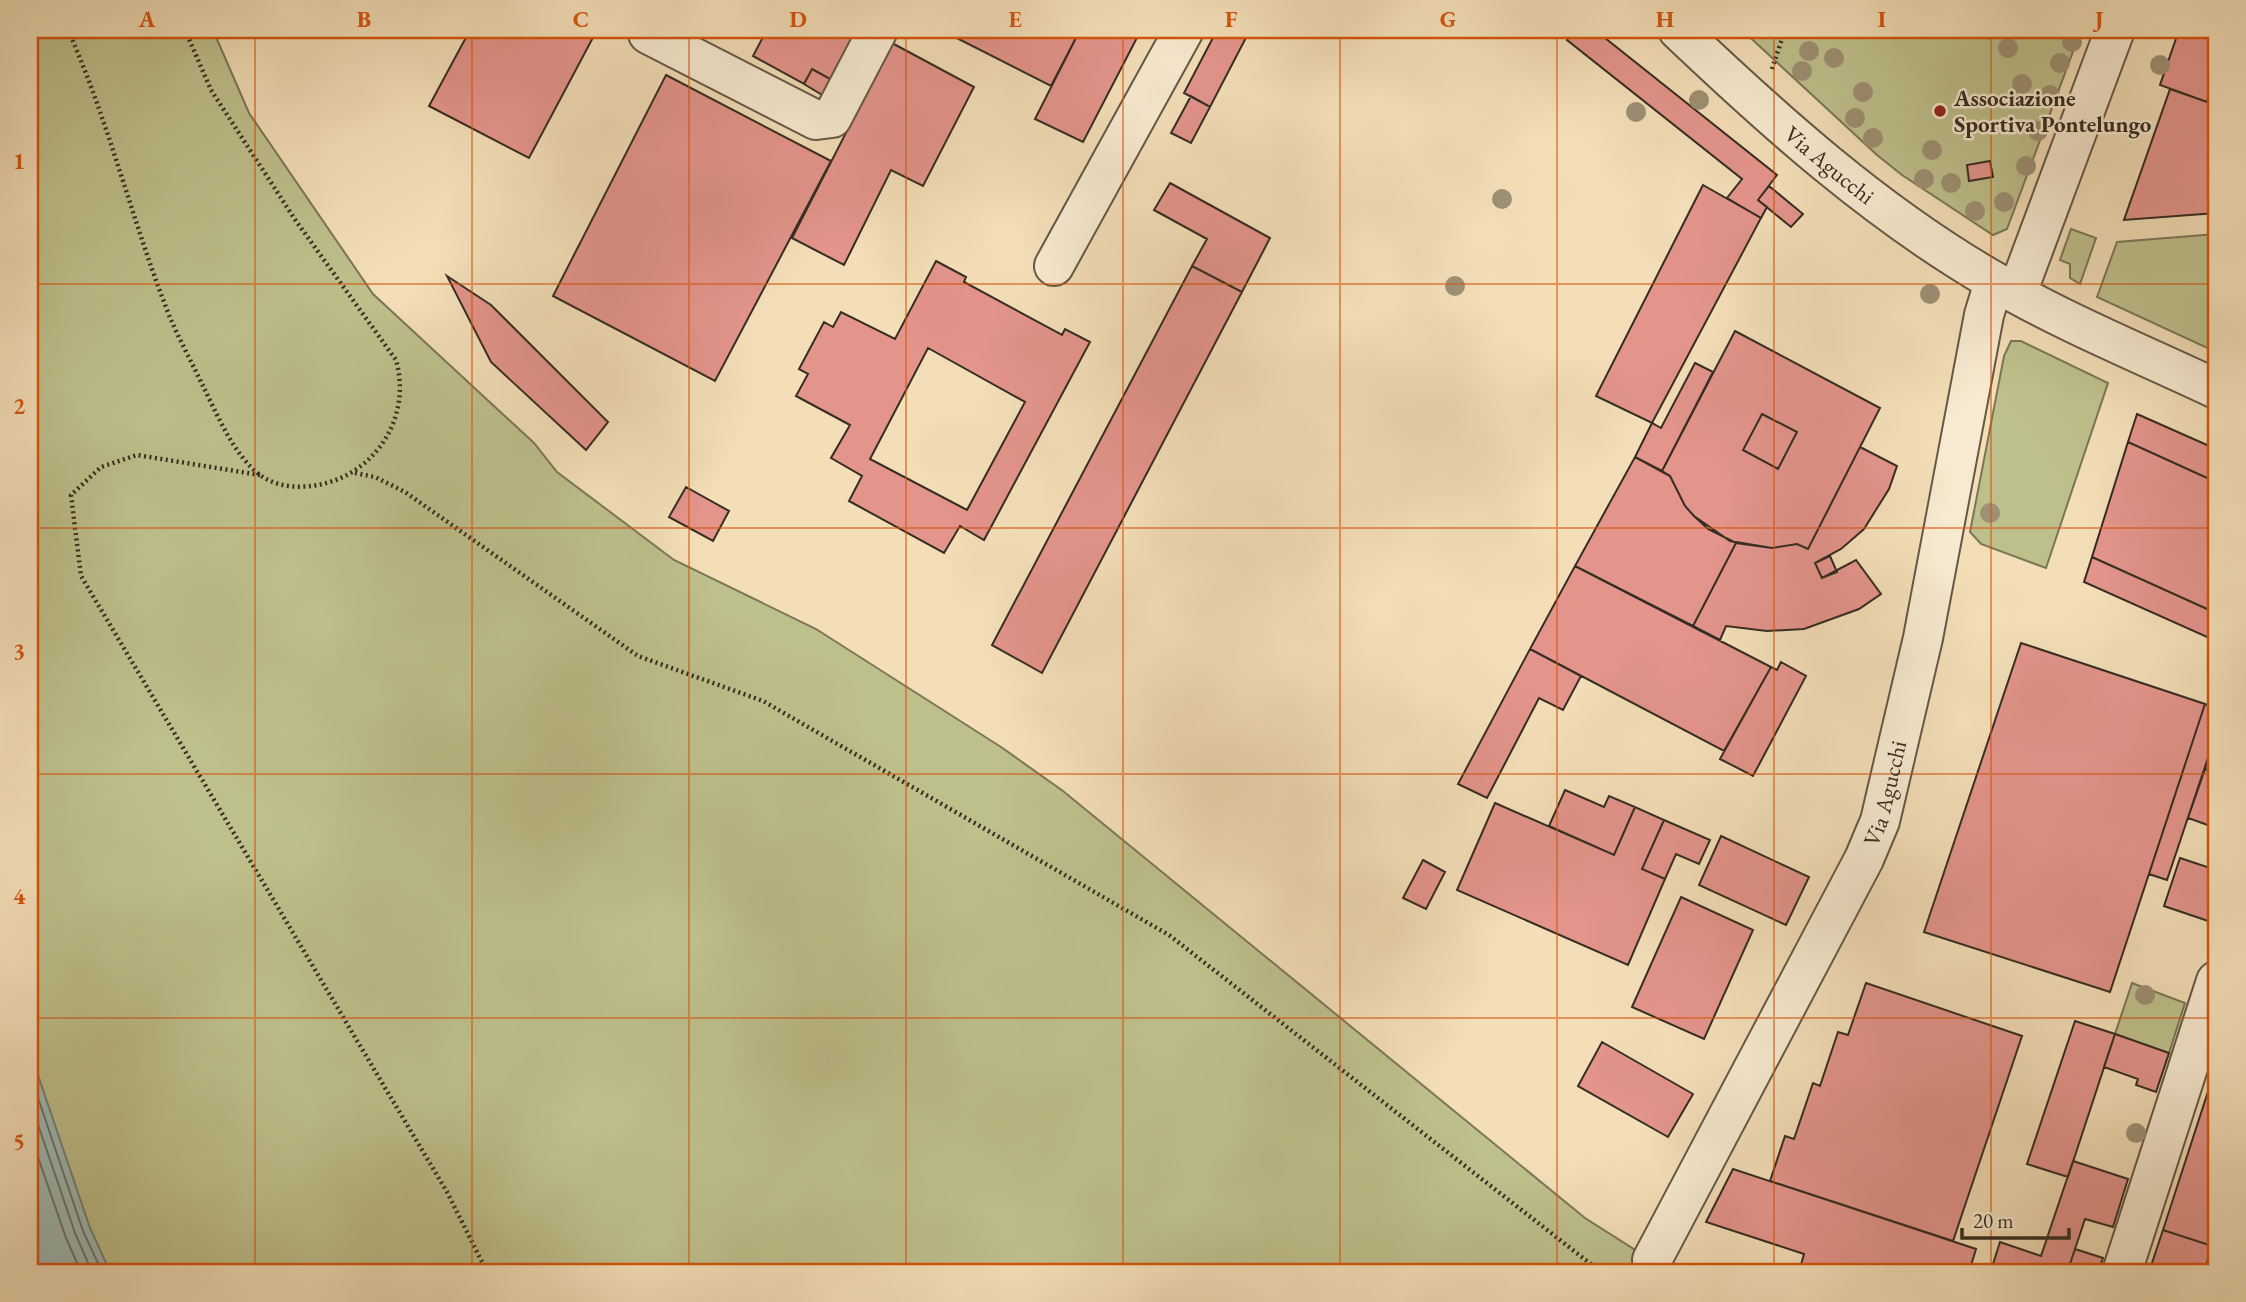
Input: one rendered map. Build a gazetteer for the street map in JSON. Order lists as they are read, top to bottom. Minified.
{"streets":{"street":["Via Agucchi"]},"places":["Associazione Sportiva Pontelungo"],"scale_bar":"20 m","grid":{"columns":["A","B","C","D","E","F","G","H","I","J"],"rows":["1","2","3","4","5"]}}
